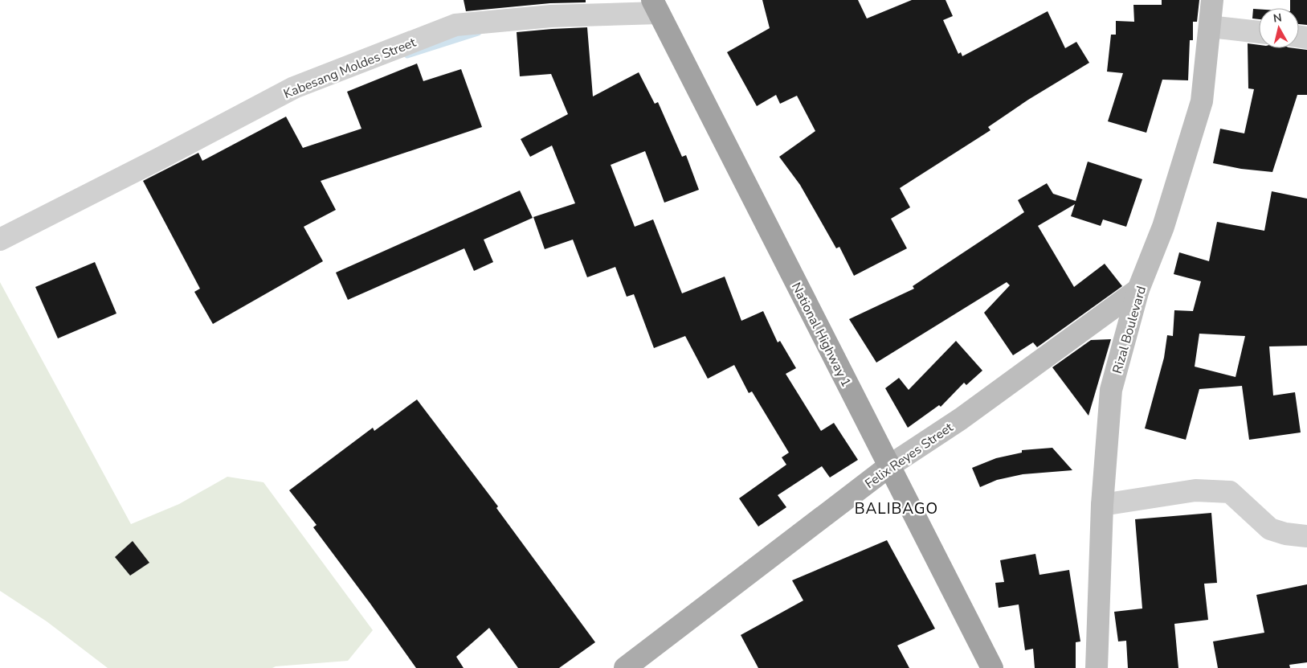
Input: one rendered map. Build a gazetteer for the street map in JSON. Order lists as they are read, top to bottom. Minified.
{"streets":{"highway":["National Highway 1"],"main road":["Rizal Boulevard","Felix Reyes Street"],"street":["Kabesang Moldes Street"]},"crossings":[["Kabesang Moldes Street","National Highway 1"],["Rizal Boulevard","Felix Reyes Street"],["National Highway 1","Felix Reyes Street"]],"districts":["BALIBAGO"],"north":"top"}
